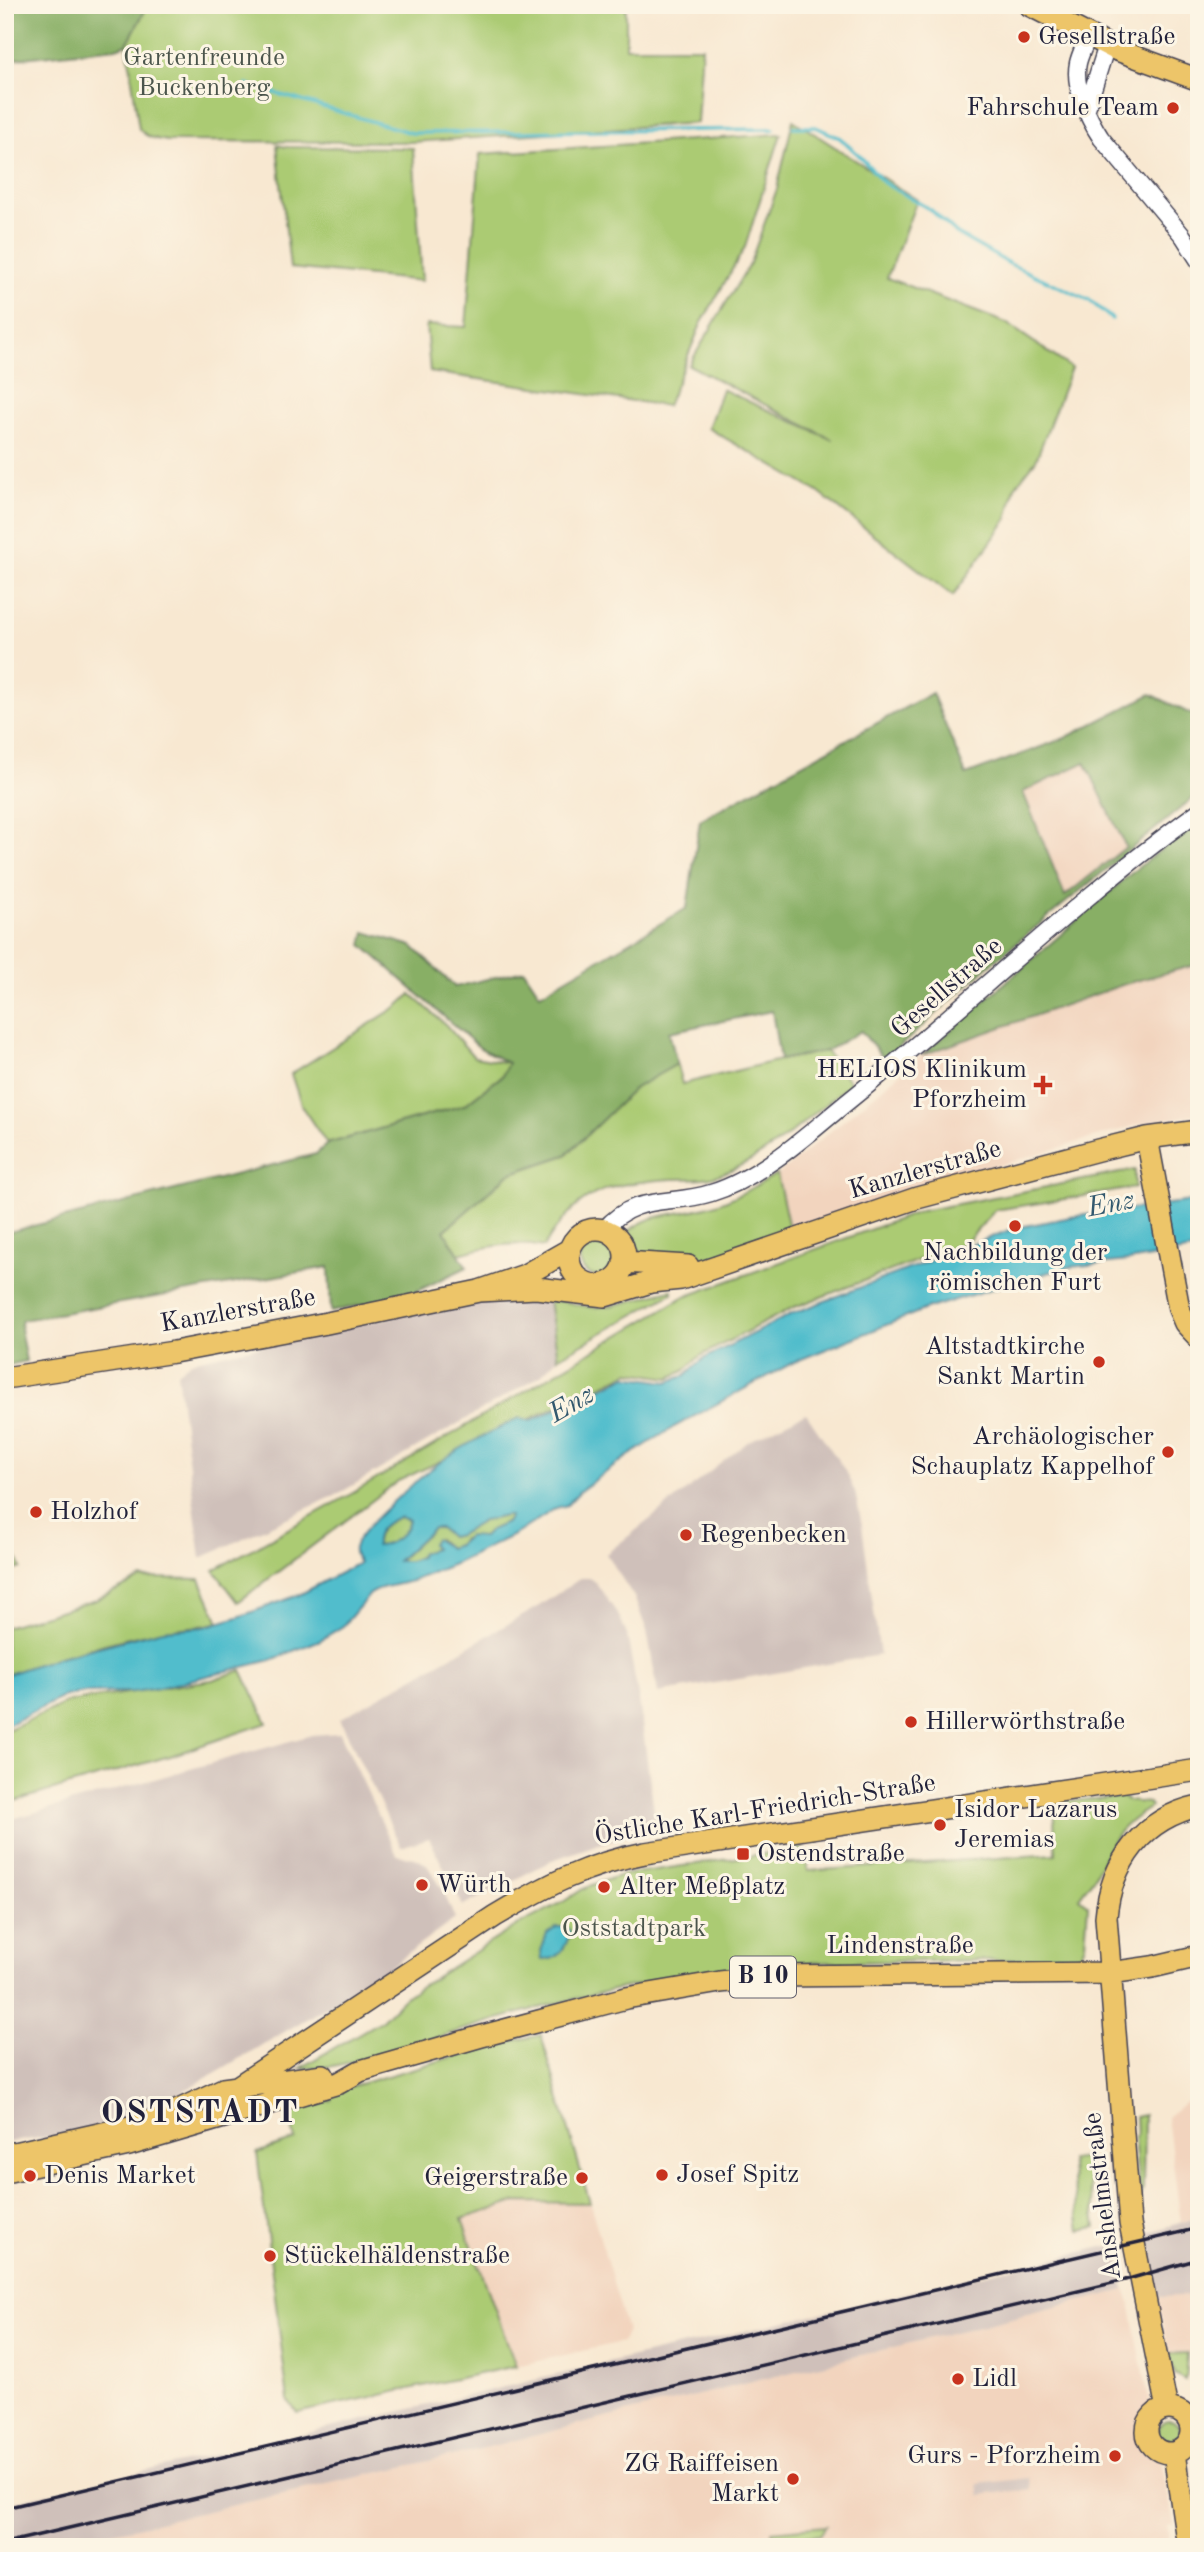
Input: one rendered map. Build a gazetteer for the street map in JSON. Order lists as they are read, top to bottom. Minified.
{"streets":{"main road":["Kanzlerstraße","Östliche Karl-Friedrich-Straße","Lindenstraße","B 10","Anshelmstraße"],"street":["Gesellstraße"]},"crossings":[["Gesellstraße","Kanzlerstraße"],["Östliche Karl-Friedrich-Straße","Lindenstraße"],["Östliche Karl-Friedrich-Straße","B 10"],["Lindenstraße","B 10"],["Lindenstraße","Anshelmstraße"]],"districts":["OSTSTADT"],"water":["Enz"],"parks":["Gartenfreunde Buckenberg","Oststadtpark"],"places":{"other":["Gesellstraße","Fahrschule Team","Nachbildung der römischen Furt","Altstadtkirche Sankt Martin","Archäologischer Schauplatz Kappelhof","Holzhof","Regenbecken","Hillerwörthstraße","Isidor Lazarus Jeremias","Würth","Alter Meßplatz","Josef Spitz","Denis Market","Geigerstraße","Stückelhäldenstraße","Lidl","Gurs - Pforzheim","ZG Raiffeisen Markt"],"health":["HELIOS Klinikum Pforzheim"],"transit":["Ostendstraße"]}}
